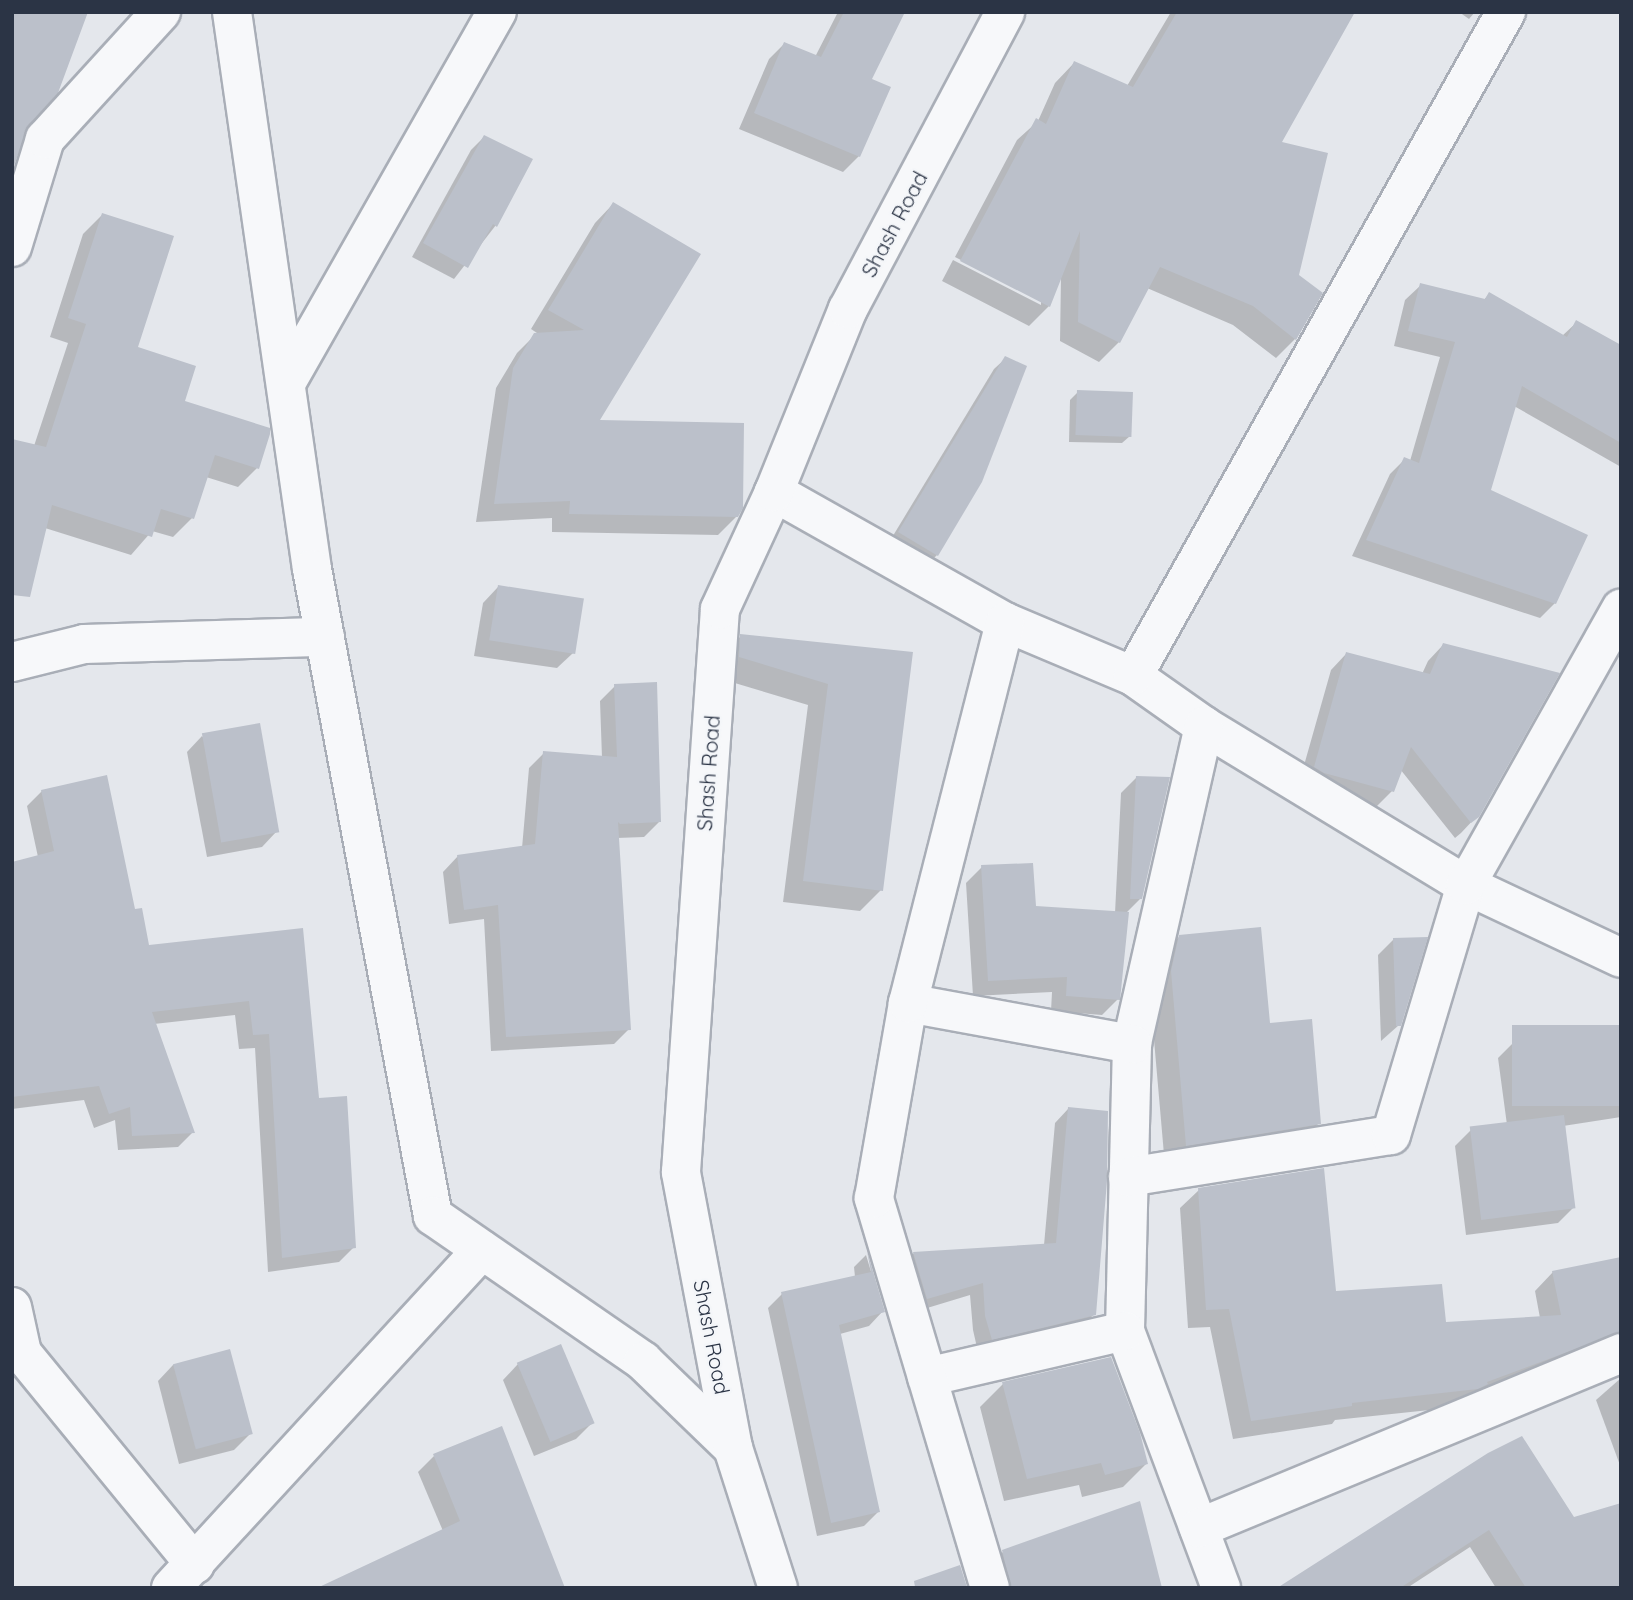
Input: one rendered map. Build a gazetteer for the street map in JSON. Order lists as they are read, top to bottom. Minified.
{"streets":{"street":["Shash Road"]}}
